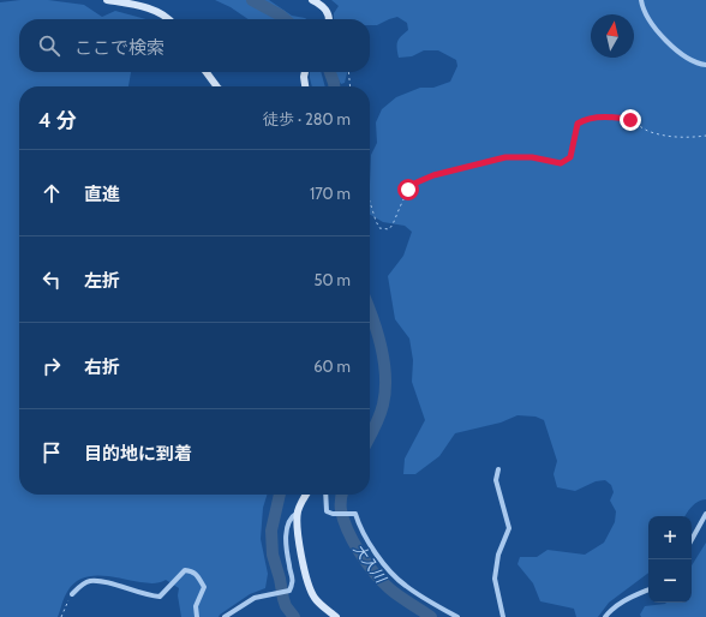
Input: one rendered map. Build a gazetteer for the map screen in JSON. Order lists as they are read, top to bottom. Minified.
{"water":["大入川"],"north":"top","page":{"search":"ここで検索","heading":["4 分","徒歩 · 280 m"],"list":[["直進","170 m"],["左折","50 m"],["右折","60 m"],"目的地に到着"],"map_buttons":["+","−"]}}
